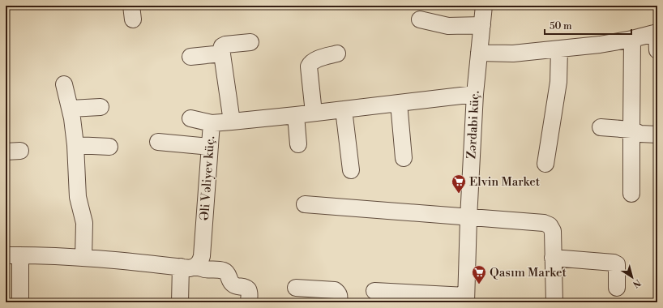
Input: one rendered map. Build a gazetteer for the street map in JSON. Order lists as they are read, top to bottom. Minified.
{"streets":{"street":["Zərdabi küç.","Əli Vəliyev küç."]},"crossings":[["Zərdabi küç.","Əli Vəliyev küç."]],"places":{"supermarket":["Elvin Market","Qasım Market"]},"scale_bar":"50 m","north":"bottom right"}
